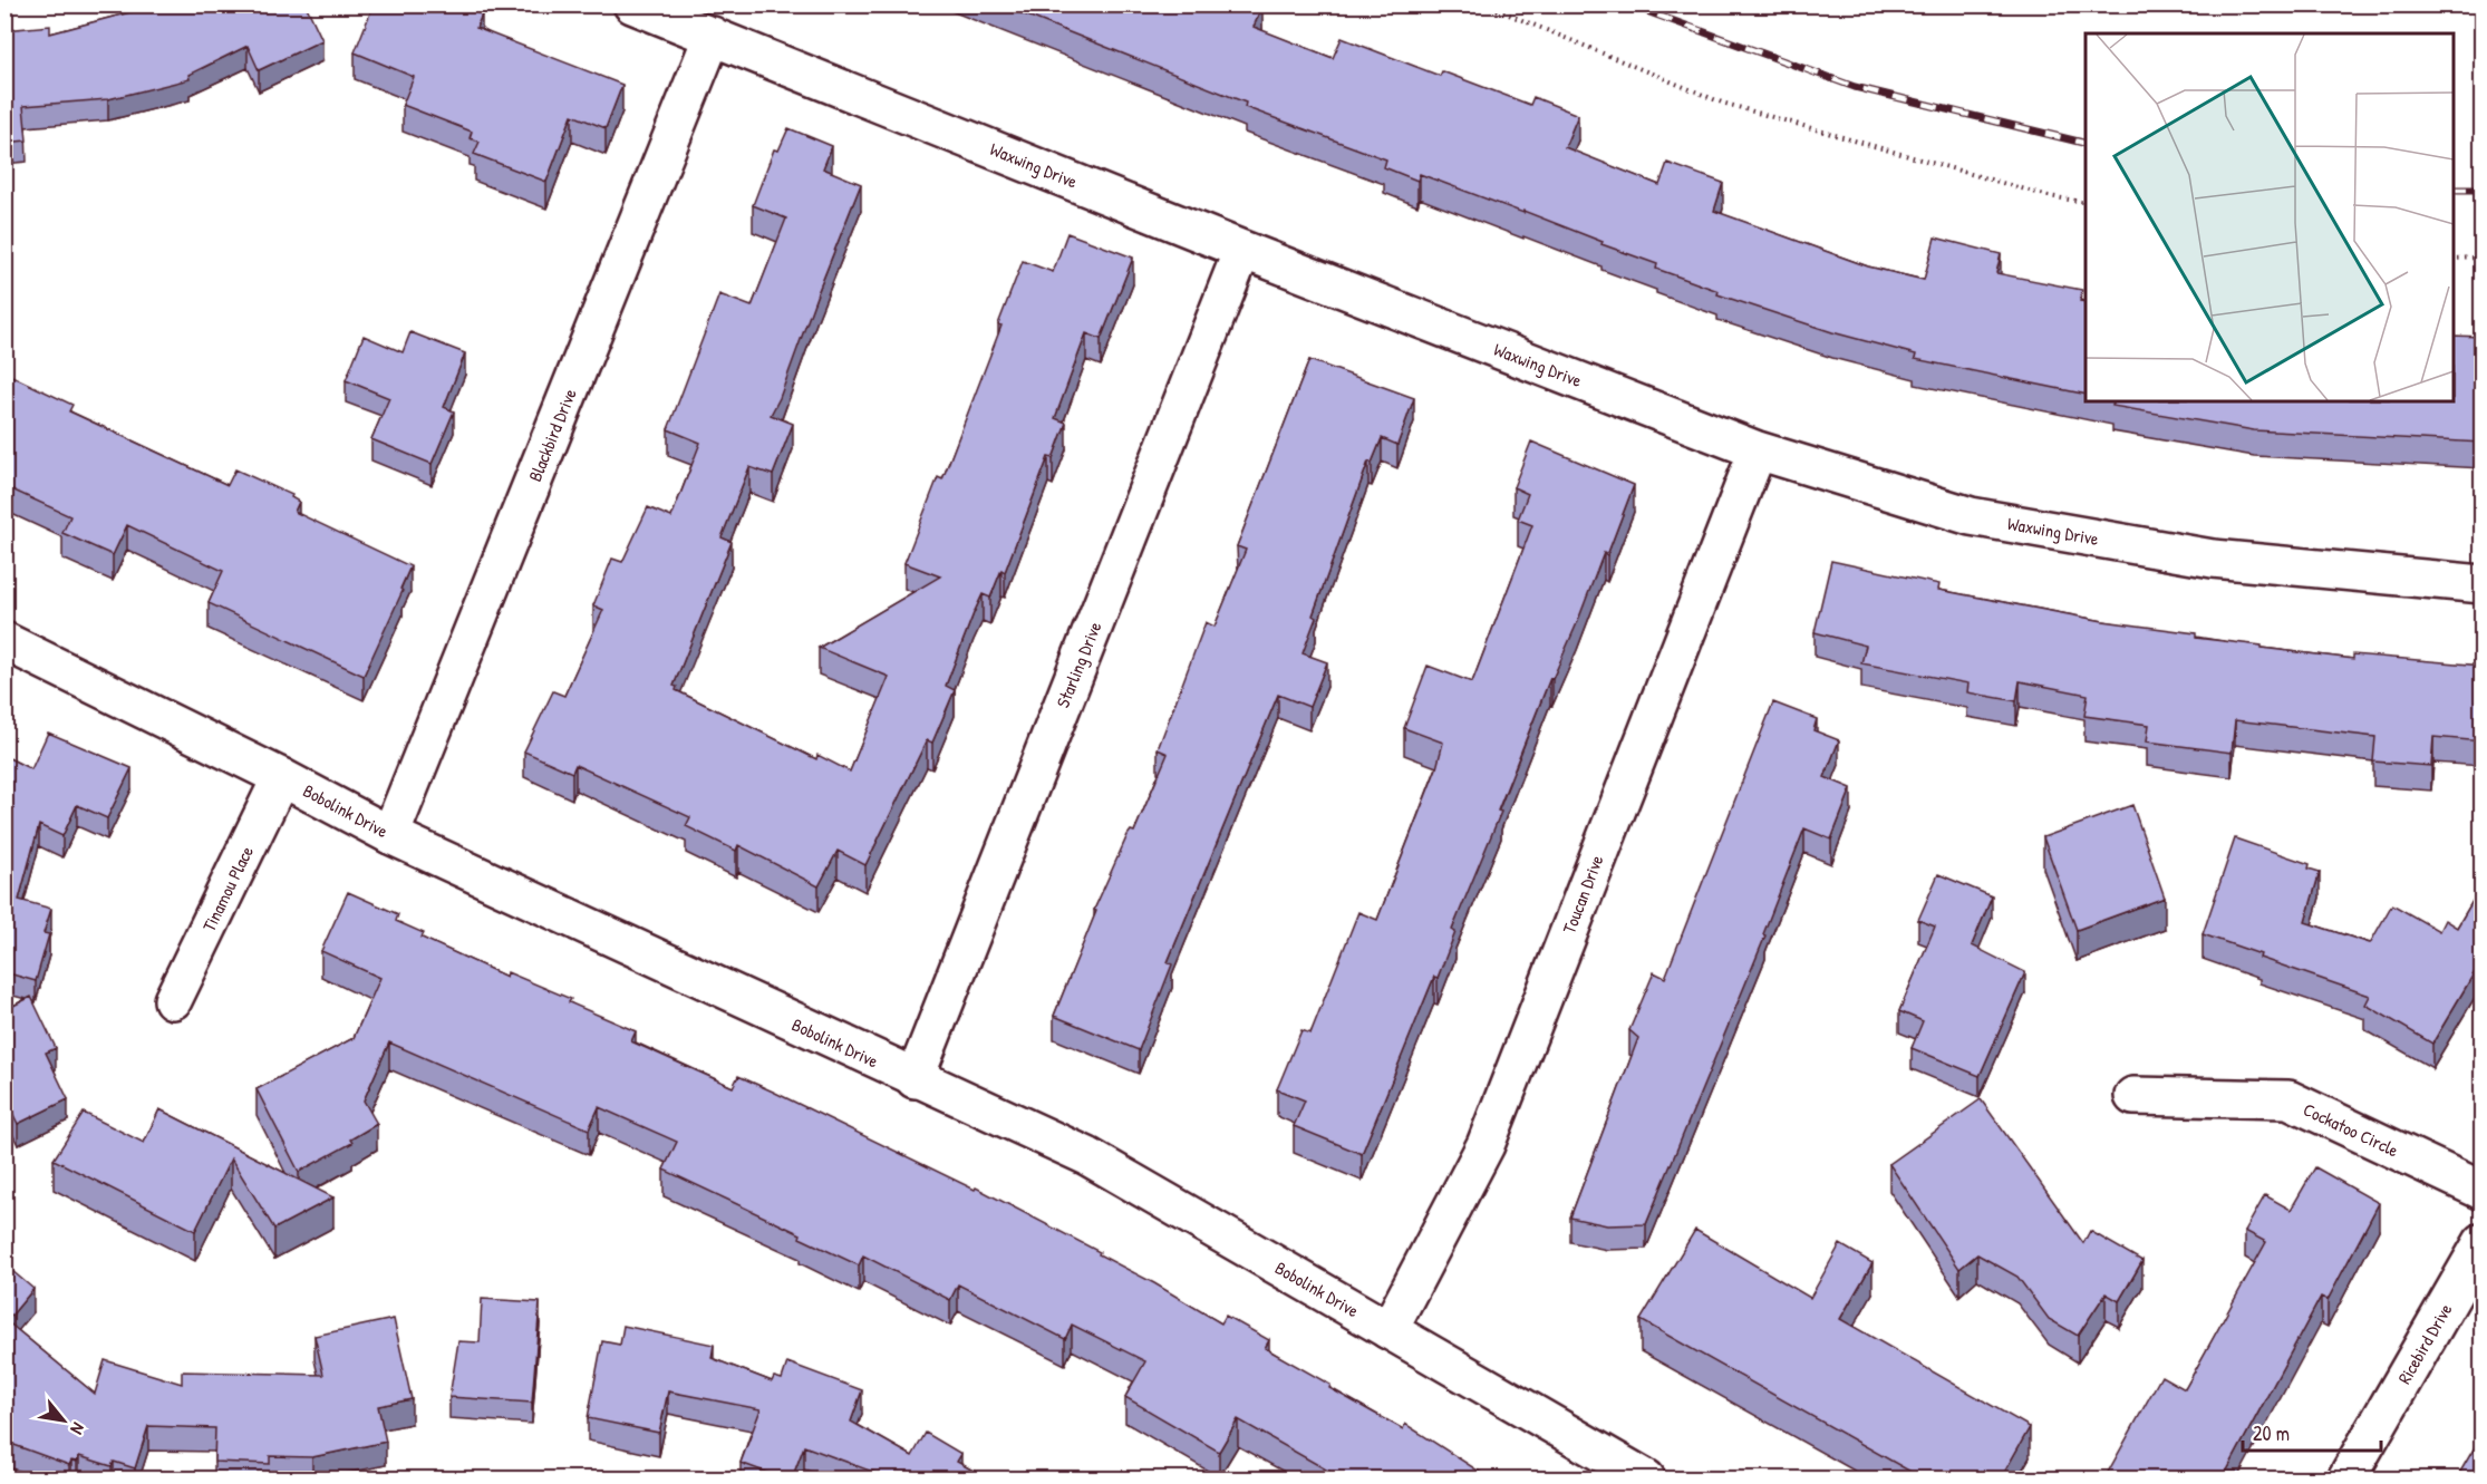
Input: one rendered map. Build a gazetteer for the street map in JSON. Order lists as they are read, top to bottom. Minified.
{"streets":{"street":["Waxwing Drive","Blackbird Drive","Starling Drive","Bobolink Drive","Tinamou Place","Toucan Drive","Cockatoo Circle","Ricebird Drive"]},"crossings":[["Waxwing Drive","Blackbird Drive"],["Waxwing Drive","Starling Drive"],["Waxwing Drive","Toucan Drive"],["Blackbird Drive","Bobolink Drive"],["Starling Drive","Bobolink Drive"],["Bobolink Drive","Tinamou Place"],["Bobolink Drive","Toucan Drive"]],"scale_bar":"20 m","north":"bottom right"}
